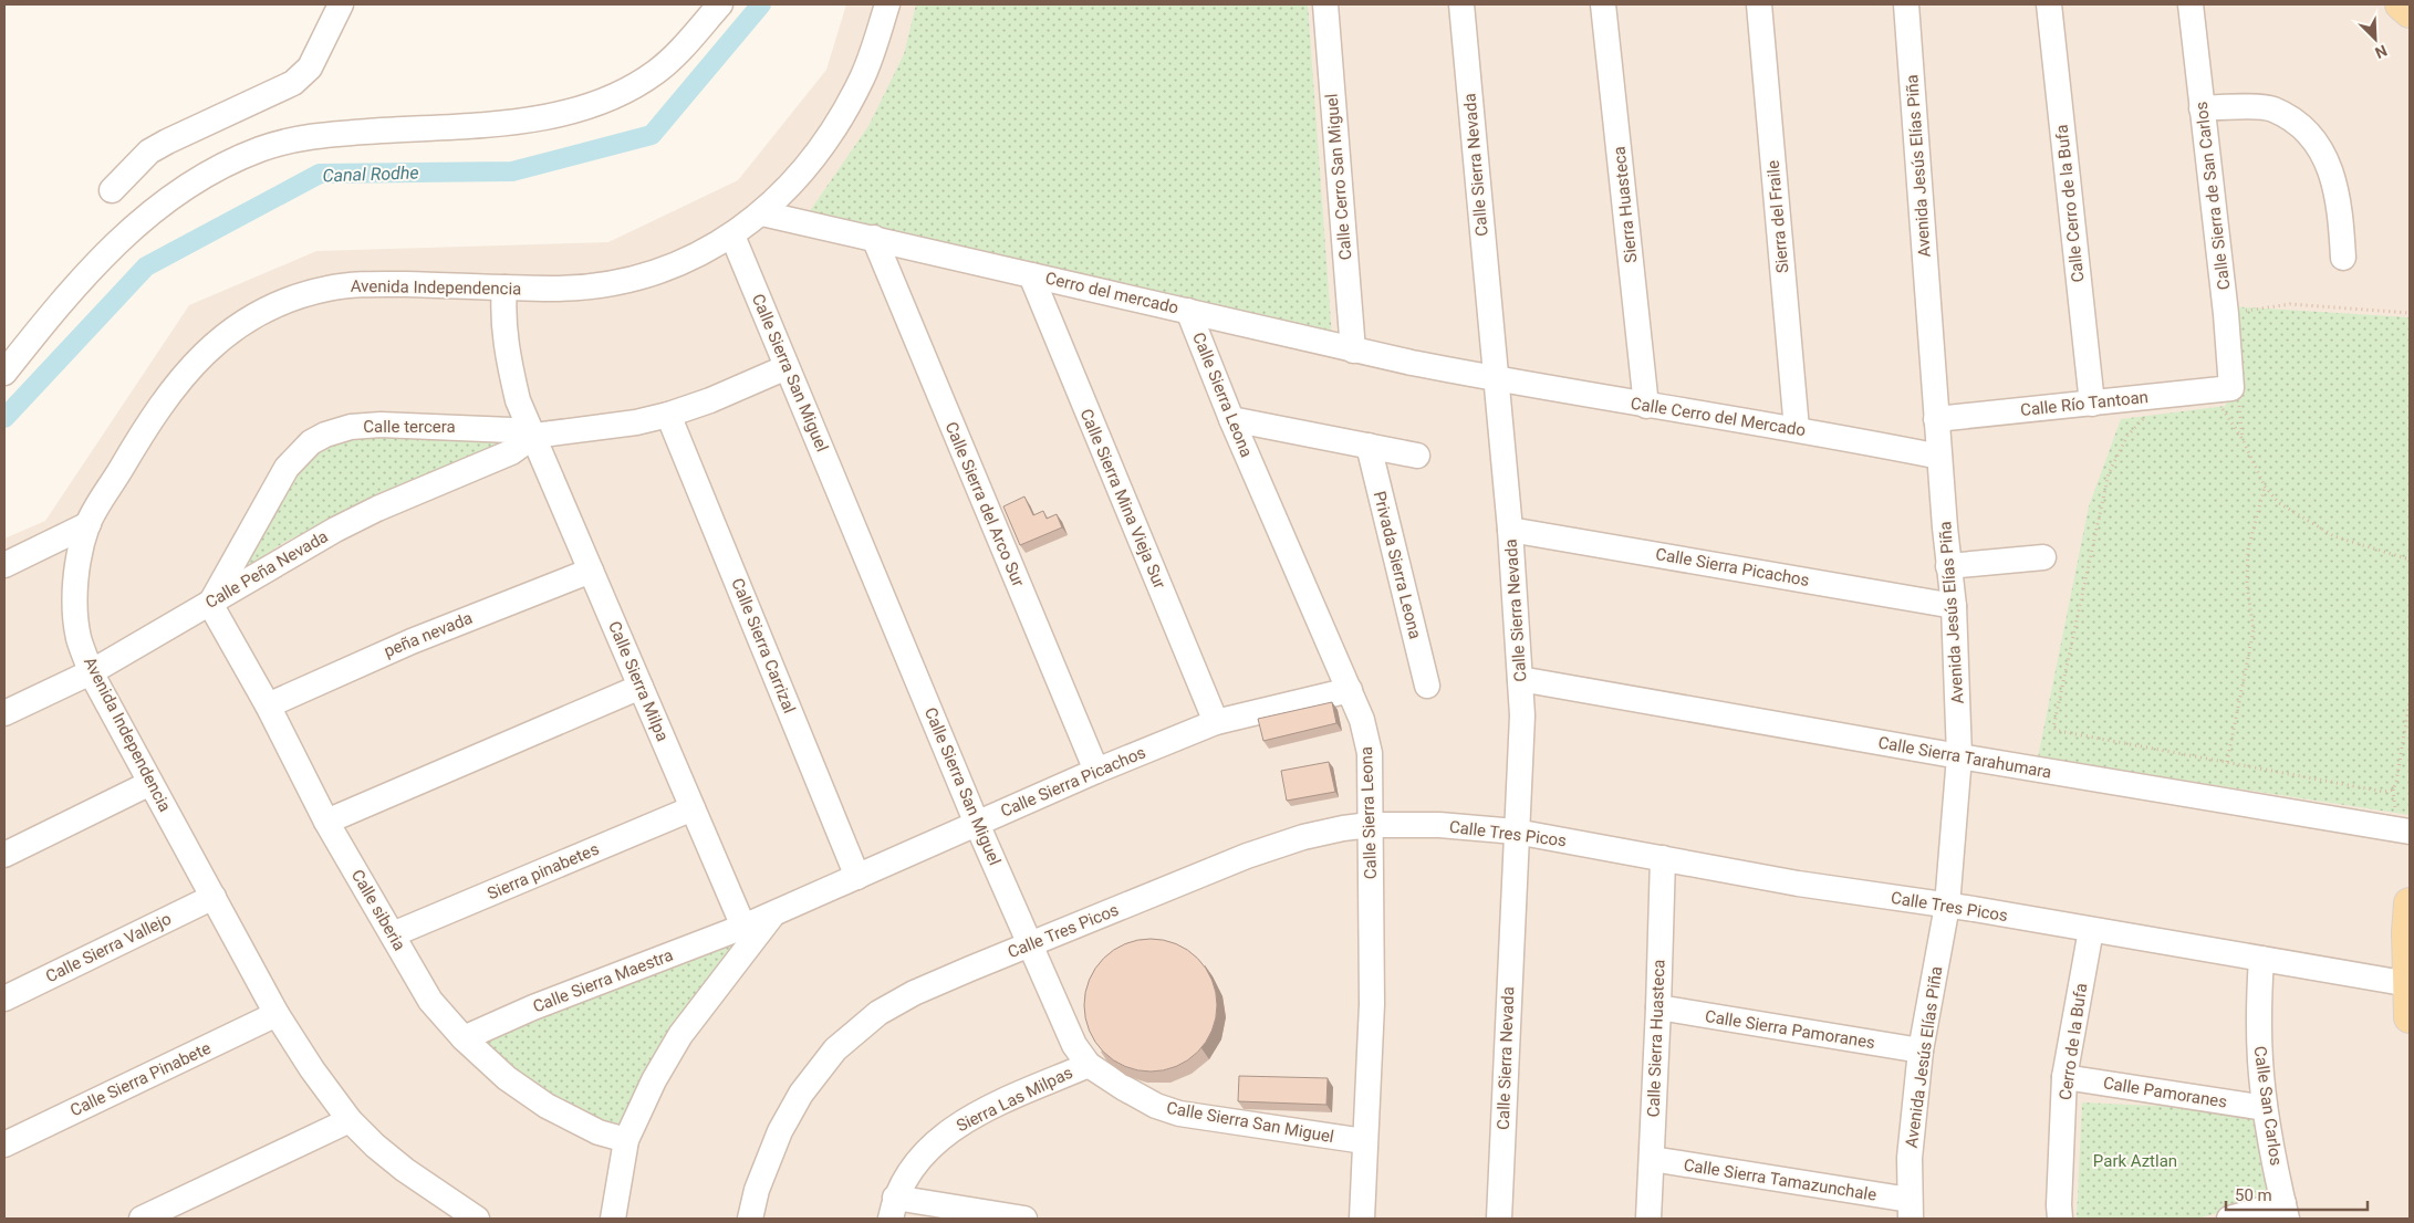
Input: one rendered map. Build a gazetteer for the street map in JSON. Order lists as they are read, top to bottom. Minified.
{"streets":{"street":["Calle Sierra Nevada","Avenida Jesús Elías Piña","Calle Cerro San Miguel","Calle Sierra de San Carlos","Calle Cerro de la Bufa","Sierra Huasteca","Sierra del Fraile","Avenida Independencia","Cerro del mercado","Calle Sierra San Miguel","Calle Sierra Leona","Calle Río Tantoan","Calle Cerro del Mercado","Calle tercera","Calle Sierra Mina Vieja Sur","Calle Sierra del Arco Sur","Privada Sierra Leona","Calle Sierra Picachos","Calle Peña Nevada","peña nevada","Calle Sierra Carrizal","Calle Sierra Milpa","Calle Sierra Tarahumara","Calle Tres Picos","Sierra pinabetes","Calle siberia","Calle Sierra Vallejo","Calle Sierra Maestra","Calle Sierra Pamoranes","Calle Sierra Huasteca","Cerro de la Bufa","Calle Sierra Pinabete","Calle Pamoranes","Sierra Las Milpas","Calle San Carlos","Calle Sierra Tamazunchale"]},"crossings":[["Calle Sierra Nevada","Cerro del mercado"],["Calle Sierra Nevada","Calle Cerro del Mercado"],["Calle Sierra Nevada","Calle Sierra Picachos"],["Calle Sierra Nevada","Calle Sierra Tarahumara"],["Calle Sierra Nevada","Calle Tres Picos"],["Avenida Jesús Elías Piña","Calle Río Tantoan"],["Avenida Jesús Elías Piña","Calle Cerro del Mercado"],["Avenida Jesús Elías Piña","Calle Sierra Picachos"],["Avenida Jesús Elías Piña","Calle Sierra Tarahumara"],["Avenida Jesús Elías Piña","Calle Tres Picos"],["Avenida Jesús Elías Piña","Calle Sierra Pamoranes"],["Avenida Jesús Elías Piña","Calle Sierra Tamazunchale"],["Calle Cerro San Miguel","Cerro del mercado"],["Calle Sierra de San Carlos","Calle Río Tantoan"],["Calle Cerro de la Bufa","Calle Río Tantoan"],["Sierra Huasteca","Calle Cerro del Mercado"],["Sierra del Fraile","Calle Cerro del Mercado"],["Avenida Independencia","Cerro del mercado"],["Avenida Independencia","Calle Sierra San Miguel"],["Avenida Independencia","Calle Peña Nevada"],["Avenida Independencia","Calle Sierra Milpa"],["Avenida Independencia","Calle Sierra Vallejo"],["Avenida Independencia","Calle Sierra Pinabete"],["Cerro del mercado","Calle Sierra Leona"],["Cerro del mercado","Calle Cerro del Mercado"],["Cerro del mercado","Calle Sierra Mina Vieja Sur"],["Cerro del mercado","Calle Sierra del Arco Sur"],["Calle Sierra San Miguel","Calle Sierra Leona"],["Calle Sierra San Miguel","Calle Sierra Picachos"],["Calle Sierra San Miguel","Calle Tres Picos"],["Calle Sierra San Miguel","Sierra Las Milpas"],["Calle Sierra Leona","Calle Sierra Picachos"],["Calle Sierra Leona","Calle Tres Picos"],["Calle tercera","Calle Peña Nevada"],["Calle tercera","Calle Sierra Milpa"],["Calle tercera","Calle siberia"],["Calle Sierra Mina Vieja Sur","Calle Sierra Picachos"],["Calle Sierra del Arco Sur","Calle Sierra Picachos"],["Calle Sierra Picachos","Calle Sierra Carrizal"],["Calle Sierra Picachos","Calle Sierra Milpa"],["Calle Sierra Picachos","Calle siberia"],["Calle Sierra Picachos","Calle Sierra Maestra"],["Calle Peña Nevada","Calle Sierra Milpa"],["Calle Peña Nevada","Calle siberia"],["peña nevada","Calle Sierra Milpa"],["peña nevada","Calle siberia"],["Calle Sierra Milpa","Sierra pinabetes"],["Calle Sierra Milpa","Calle Sierra Maestra"],["Calle Tres Picos","Calle Sierra Huasteca"],["Calle Tres Picos","Cerro de la Bufa"],["Calle Tres Picos","Calle San Carlos"],["Sierra pinabetes","Calle siberia"],["Calle siberia","Calle Sierra Maestra"],["Calle Sierra Pamoranes","Calle Sierra Huasteca"],["Calle Sierra Huasteca","Calle Sierra Tamazunchale"],["Cerro de la Bufa","Calle Pamoranes"],["Calle Pamoranes","Calle San Carlos"]],"water":["Canal Rodhe"],"parks":["Park Aztlan"],"scale_bar":"50 m","north":"bottom right"}
